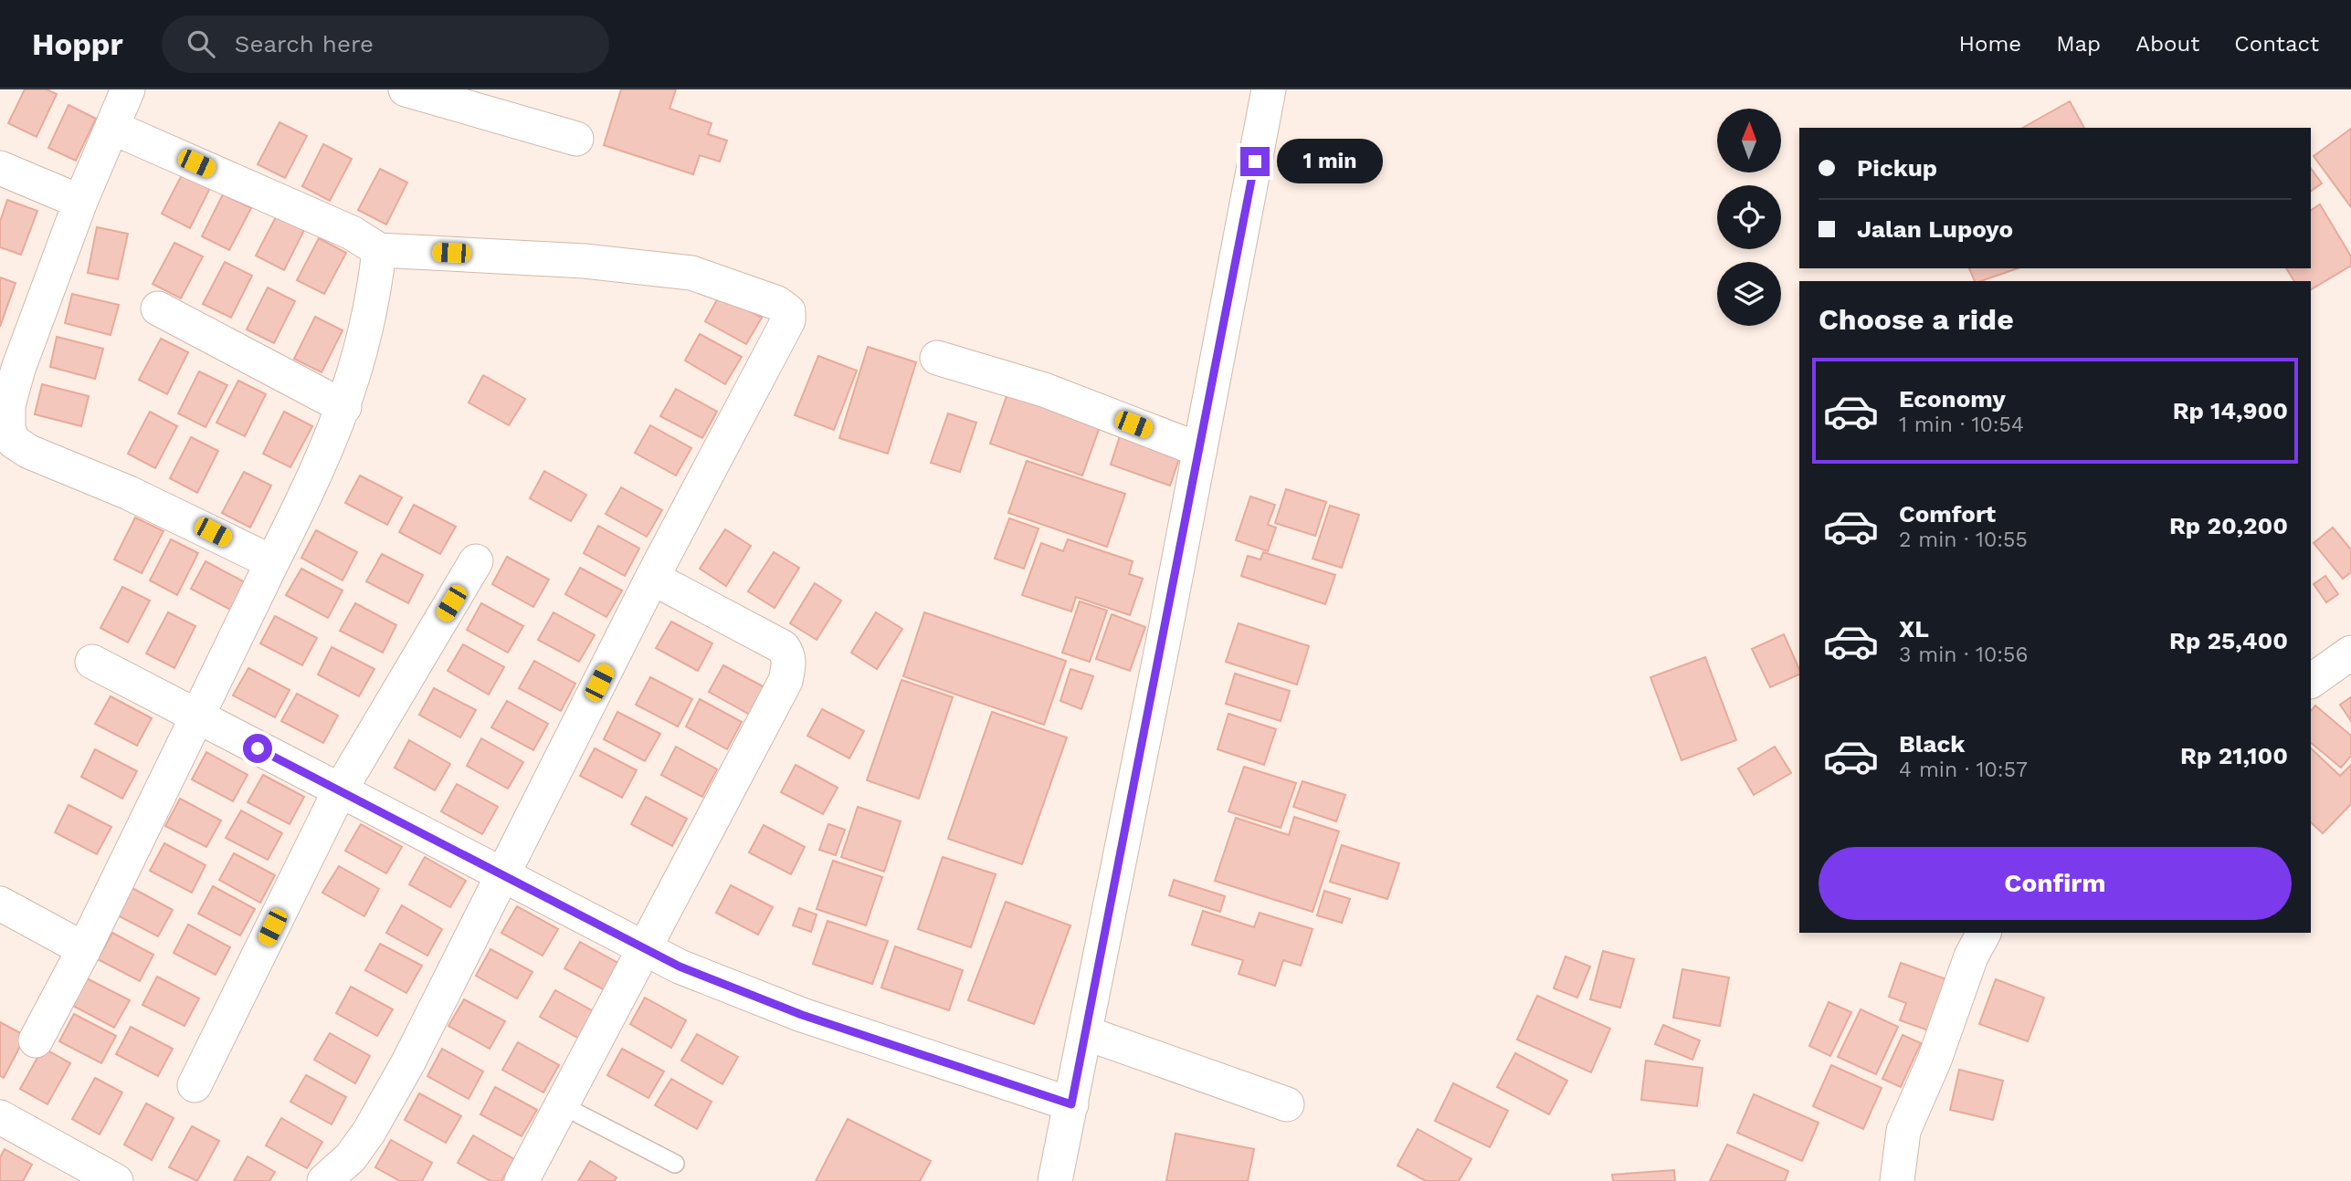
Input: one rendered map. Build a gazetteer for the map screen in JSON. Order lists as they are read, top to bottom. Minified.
{"north":"top","page":{"header":"Hoppr","search":"Search here","nav":["Home","Map","About","Contact"],"banner":["Pickup","Jalan Lupoyo"],"bubble":"1 min","heading":"Choose a ride","list":[{"name":"Economy","note":"1 min · 10:54","value":"Rp 14,900"},{"name":"Comfort","note":"2 min · 10:55","value":"Rp 20,200"},{"name":"XL","note":"3 min · 10:56","value":"Rp 25,400"},{"name":"Black","note":"4 min · 10:57","value":"Rp 21,100"}],"buttons":"Confirm"}}
